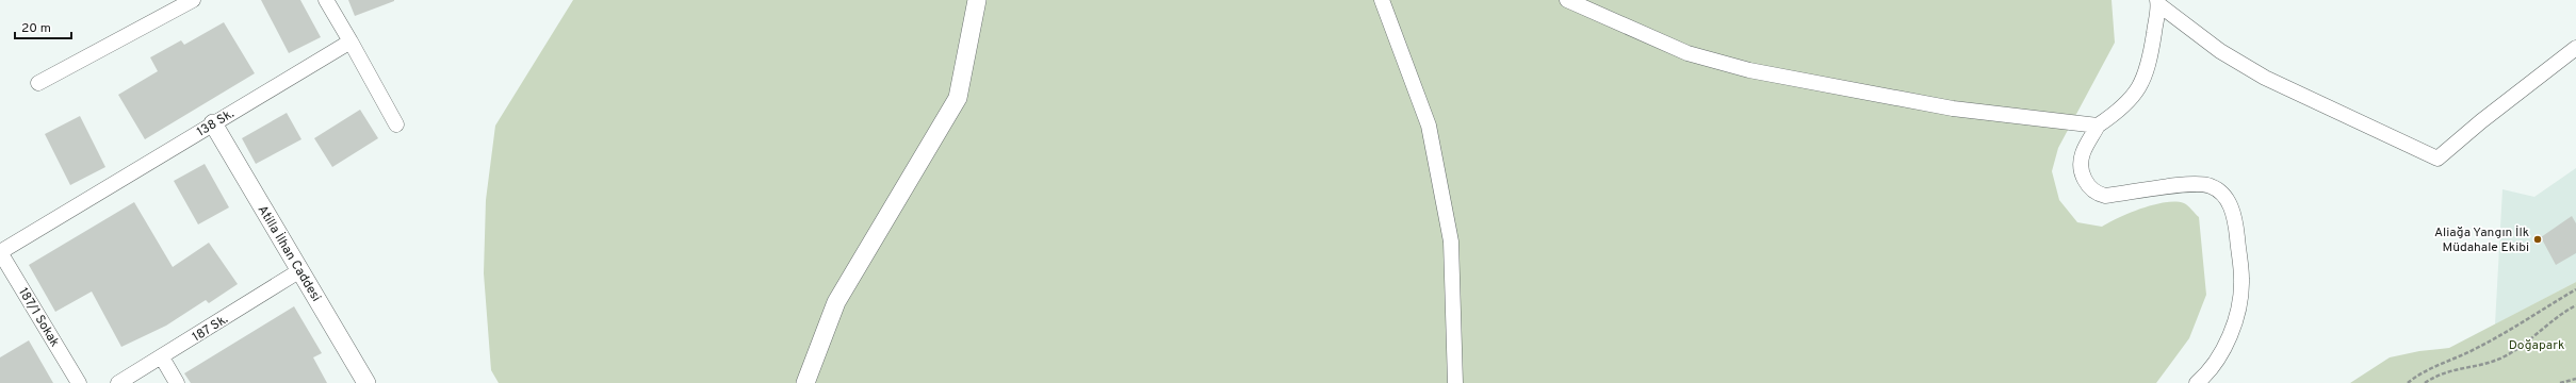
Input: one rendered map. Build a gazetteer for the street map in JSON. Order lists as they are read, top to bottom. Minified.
{"streets":{"street":["138 Sk.","Atilla İlhan Caddesi","187/1 Sokak","187 Sk."]},"crossings":[["138 Sk.","Atilla İlhan Caddesi"],["138 Sk.","187/1 Sokak"],["Atilla İlhan Caddesi","187 Sk."]],"parks":["Doğapark"],"places":["Aliağa Yangın İlk Müdahale Ekibi"],"scale_bar":"20 m"}
